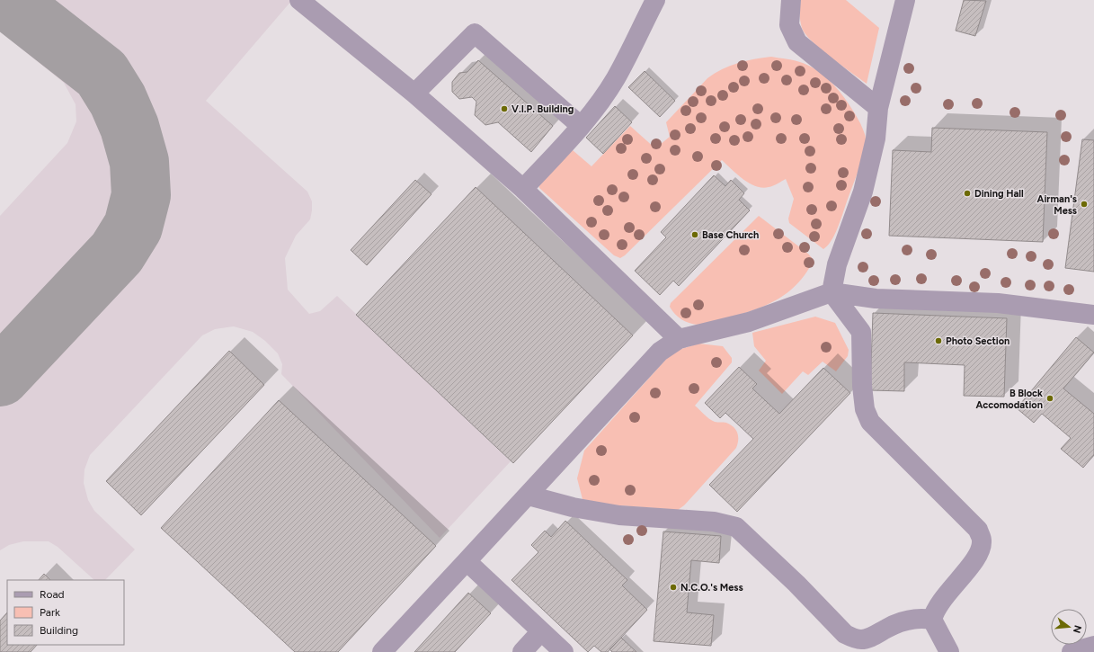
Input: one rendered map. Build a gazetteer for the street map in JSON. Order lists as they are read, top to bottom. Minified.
{"places":["V.I.P. Building","Dining Hall","Airman's Mess","Base Church","Photo Section","B Block Accomodation","N.C.O.'s Mess"],"legend":["Road","Park","Building"],"north":"right"}
